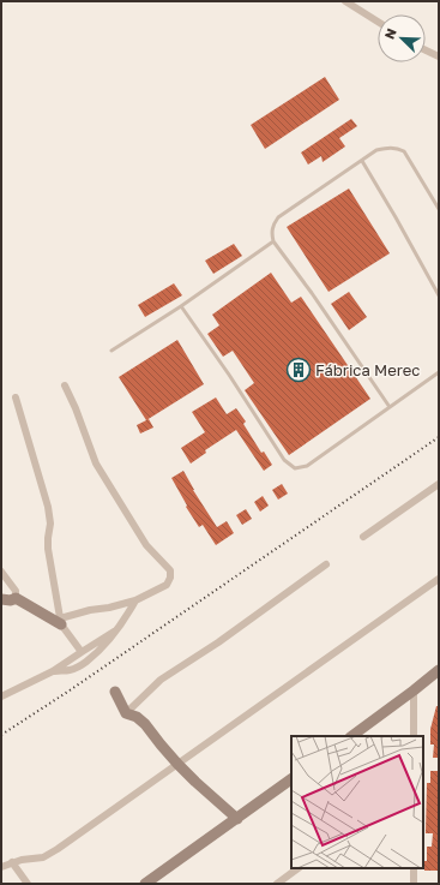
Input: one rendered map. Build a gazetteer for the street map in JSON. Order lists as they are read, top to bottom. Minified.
{"places":{"building":["Fábrica Merec"]},"north":"top left"}
